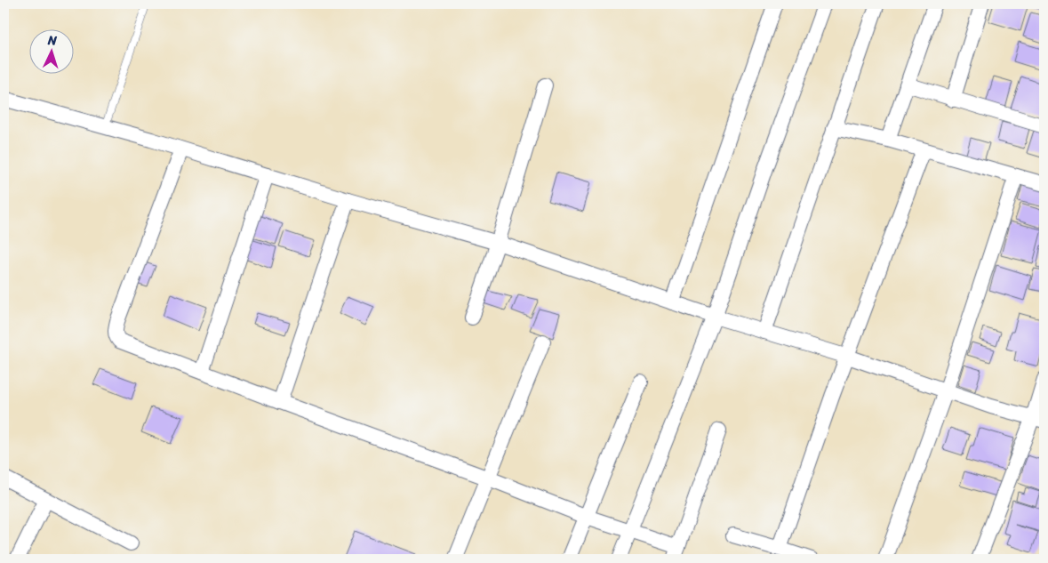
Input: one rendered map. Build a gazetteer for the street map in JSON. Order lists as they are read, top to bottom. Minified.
{"north":"top"}
